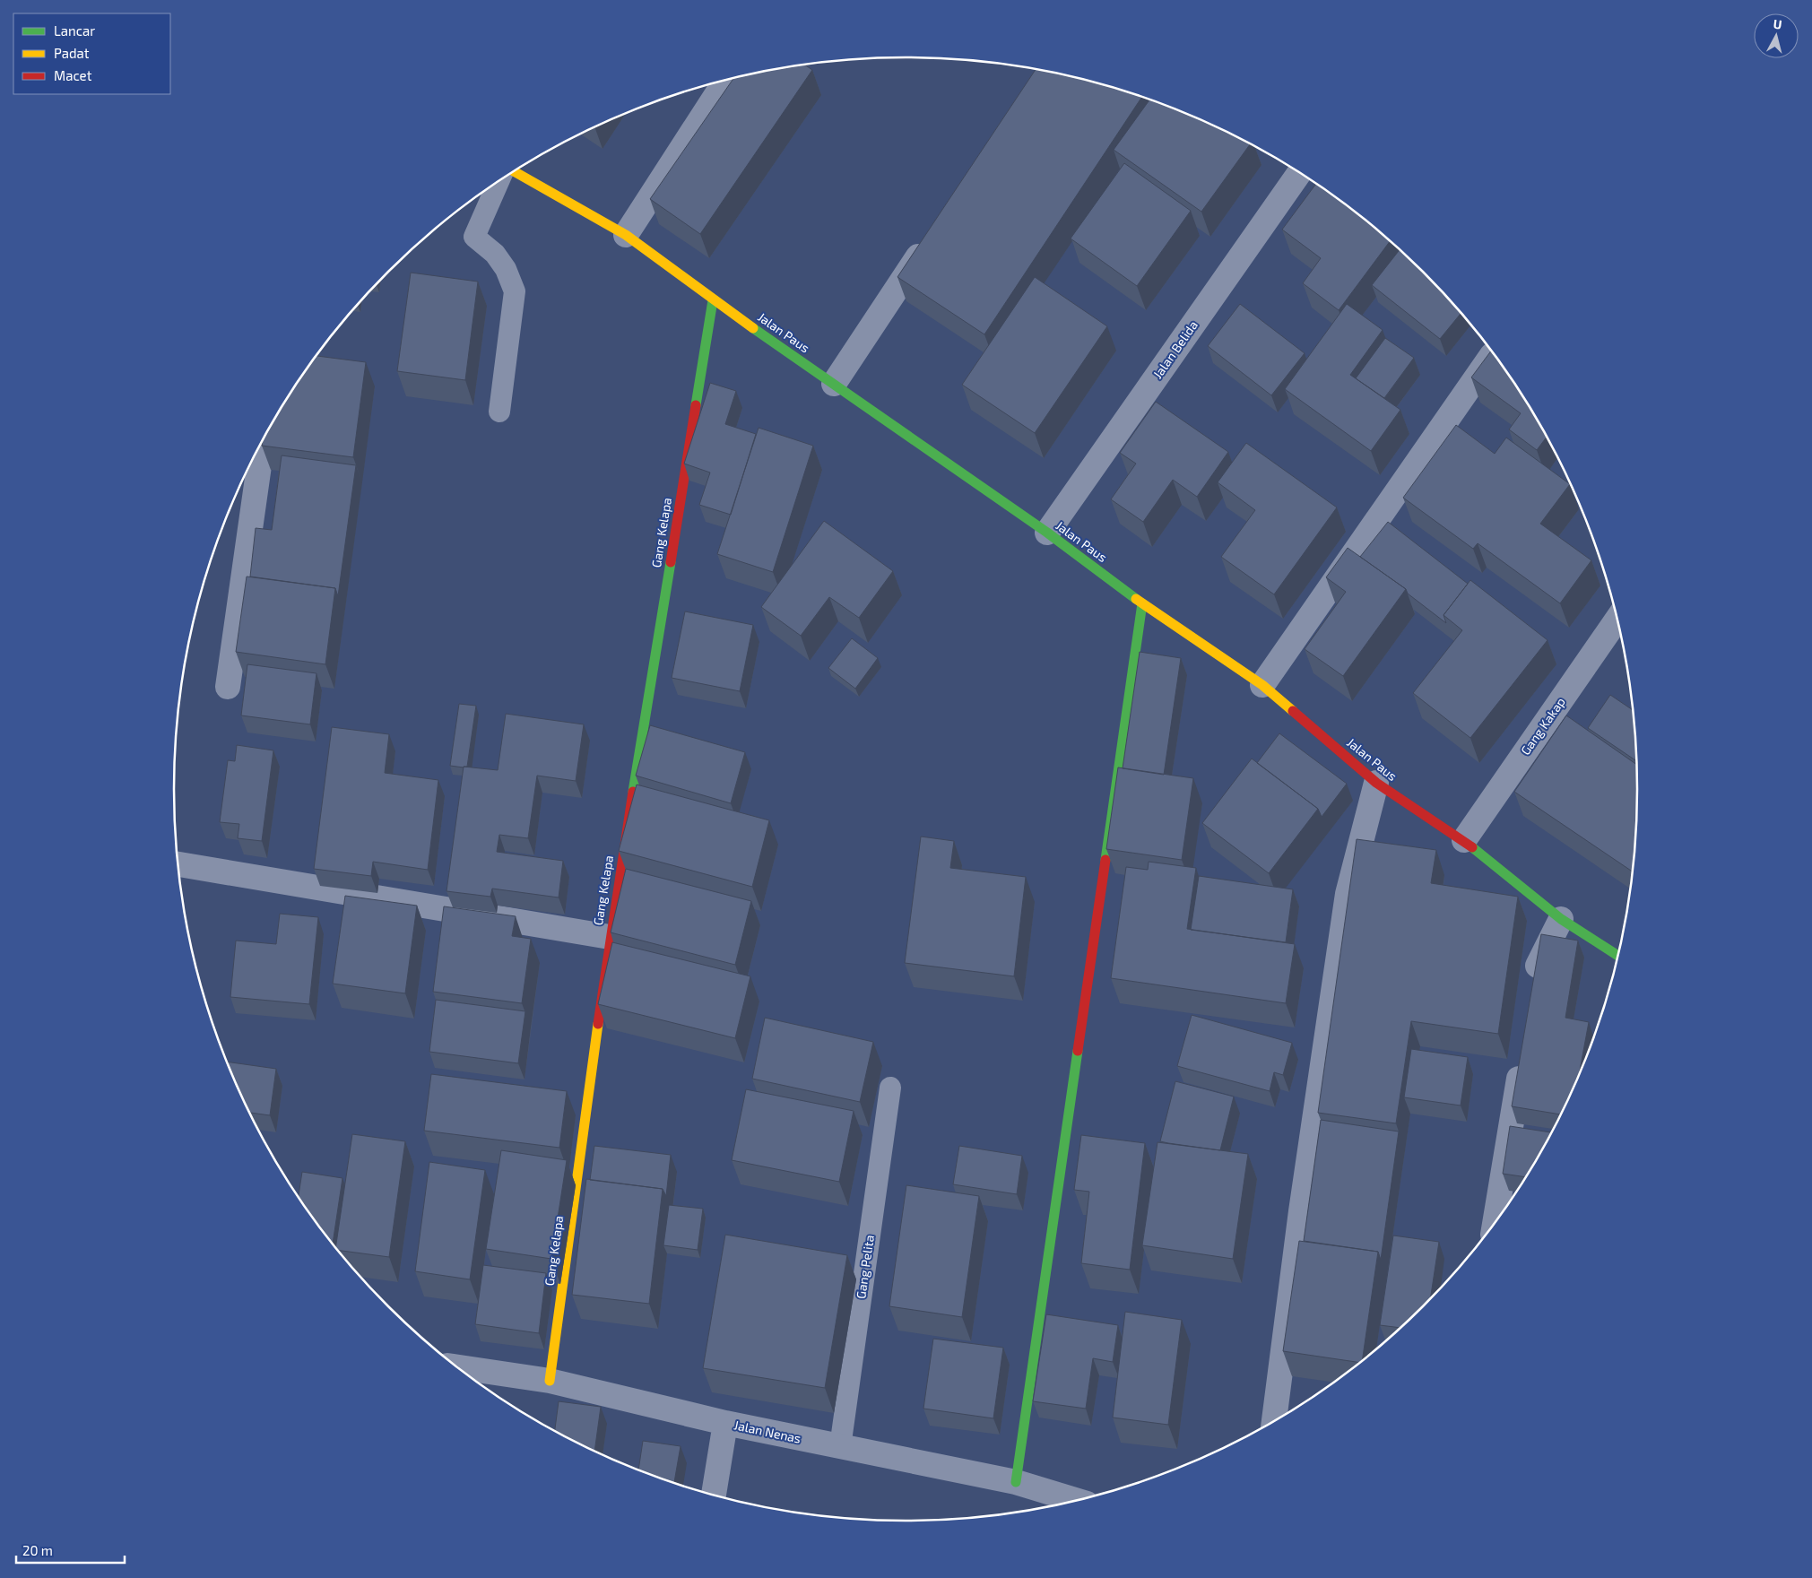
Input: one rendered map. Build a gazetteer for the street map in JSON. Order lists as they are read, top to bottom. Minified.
{"streets":{"street":["Jalan Paus","Jalan Belida","Gang Kelapa","Gang Kakap","Jalan Nenas"],"lane":["Gang Pelita"]},"crossings":[["Jalan Paus","Jalan Belida"],["Jalan Paus","Gang Kelapa"],["Jalan Paus","Gang Kakap"],["Gang Kelapa","Jalan Nenas"],["Gang Pelita","Jalan Nenas"]],"legend":["Lancar","Padat","Macet"],"scale_bar":"20 m","north":"top"}
